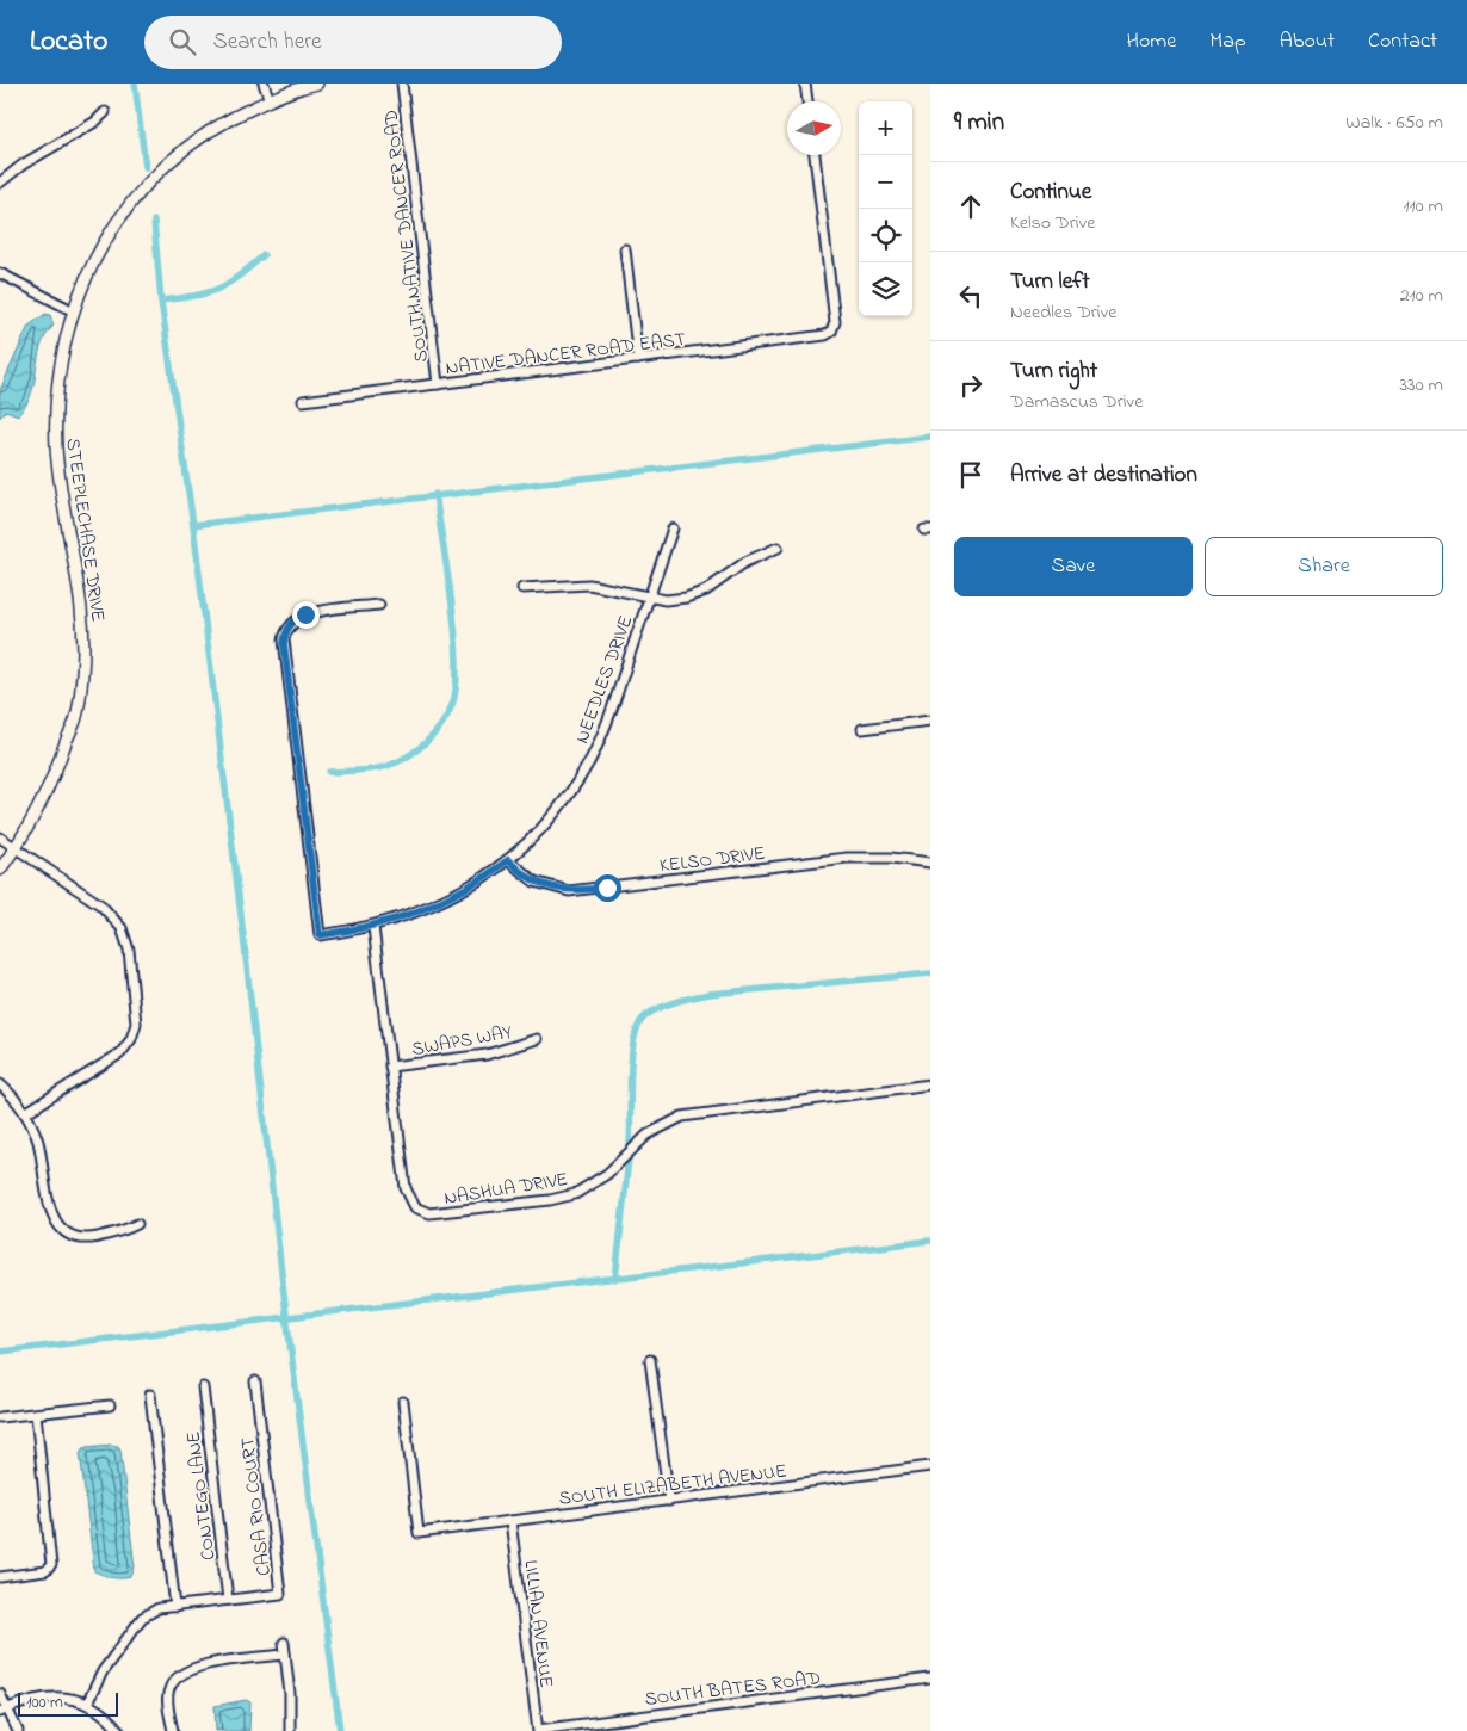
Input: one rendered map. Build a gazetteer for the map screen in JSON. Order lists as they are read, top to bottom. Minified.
{"streets":{"street":["SOUTH NATIVE DANCER ROAD","NATIVE DANCER ROAD EAST","STEEPLECHASE DRIVE","NEEDLES DRIVE","KELSO DRIVE","SWAPS WAY","NASHUA DRIVE","SOUTH ELIZABETH AVENUE","CONTEGO LANE","CASA RIO COURT","LILLIAN AVENUE","SOUTH BATES ROAD"]},"crossings":[["SOUTH NATIVE DANCER ROAD","NATIVE DANCER ROAD EAST"],["NEEDLES DRIVE","KELSO DRIVE"],["NEEDLES DRIVE","NASHUA DRIVE"],["SWAPS WAY","NASHUA DRIVE"],["SOUTH ELIZABETH AVENUE","LILLIAN AVENUE"],["CONTEGO LANE","CASA RIO COURT"],["LILLIAN AVENUE","SOUTH BATES ROAD"]],"scale_bar":"100 m","north":"right","page":{"header":"Locato","search":"Search here","nav":["Home","Map","About","Contact"],"heading":["9 min","Walk · 650 m"],"map_buttons":["+","−"],"list":[["Continue","Kelso Drive","110 m"],["Turn left","Needles Drive","210 m"],["Turn right","Damascus Drive","330 m"],"Arrive at destination"],"buttons":["Save","Share"],"scale":"100 m"}}
